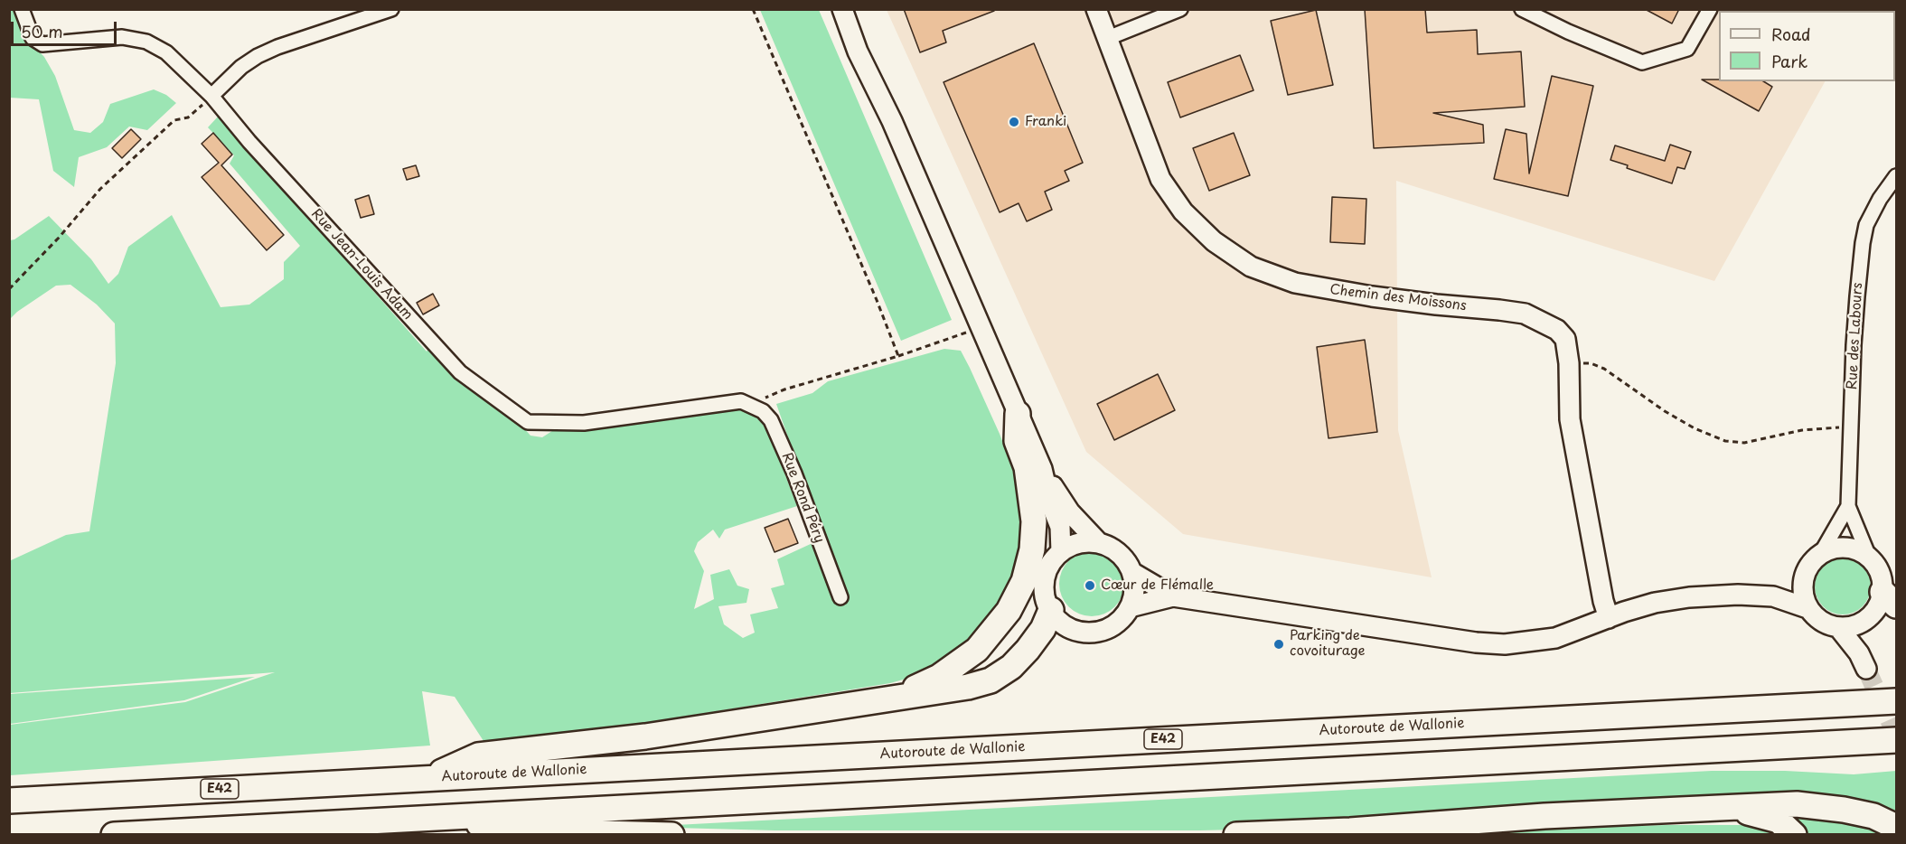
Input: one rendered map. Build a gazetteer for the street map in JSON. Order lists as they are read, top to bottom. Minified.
{"streets":{"highway":["Autoroute de Wallonie","E42"],"street":["Rue Jean-Louis Adam","Chemin des Moissons","Rue des Labours","Rue Rond Péry"]},"crossings":[["Rue Jean-Louis Adam","Rue Rond Péry"]],"places":["Franki","Cœur de Flémalle","Parking de covoiturage"],"legend":["Road","Park"],"scale_bar":"50 m"}
